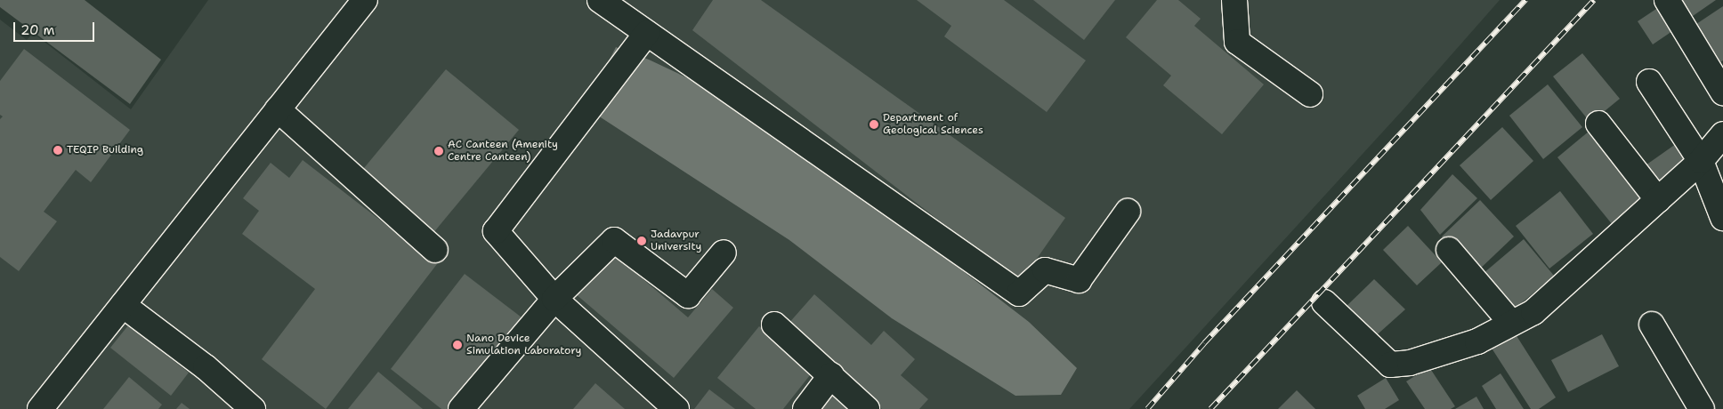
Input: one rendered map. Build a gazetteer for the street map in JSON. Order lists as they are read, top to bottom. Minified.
{"places":["Department of Geological Sciences","TEQIP Building","AC Canteen (Amenity Centre Canteen)","Jadavpur University","Nano Device Simulation Laboratory"],"scale_bar":"20 m"}
